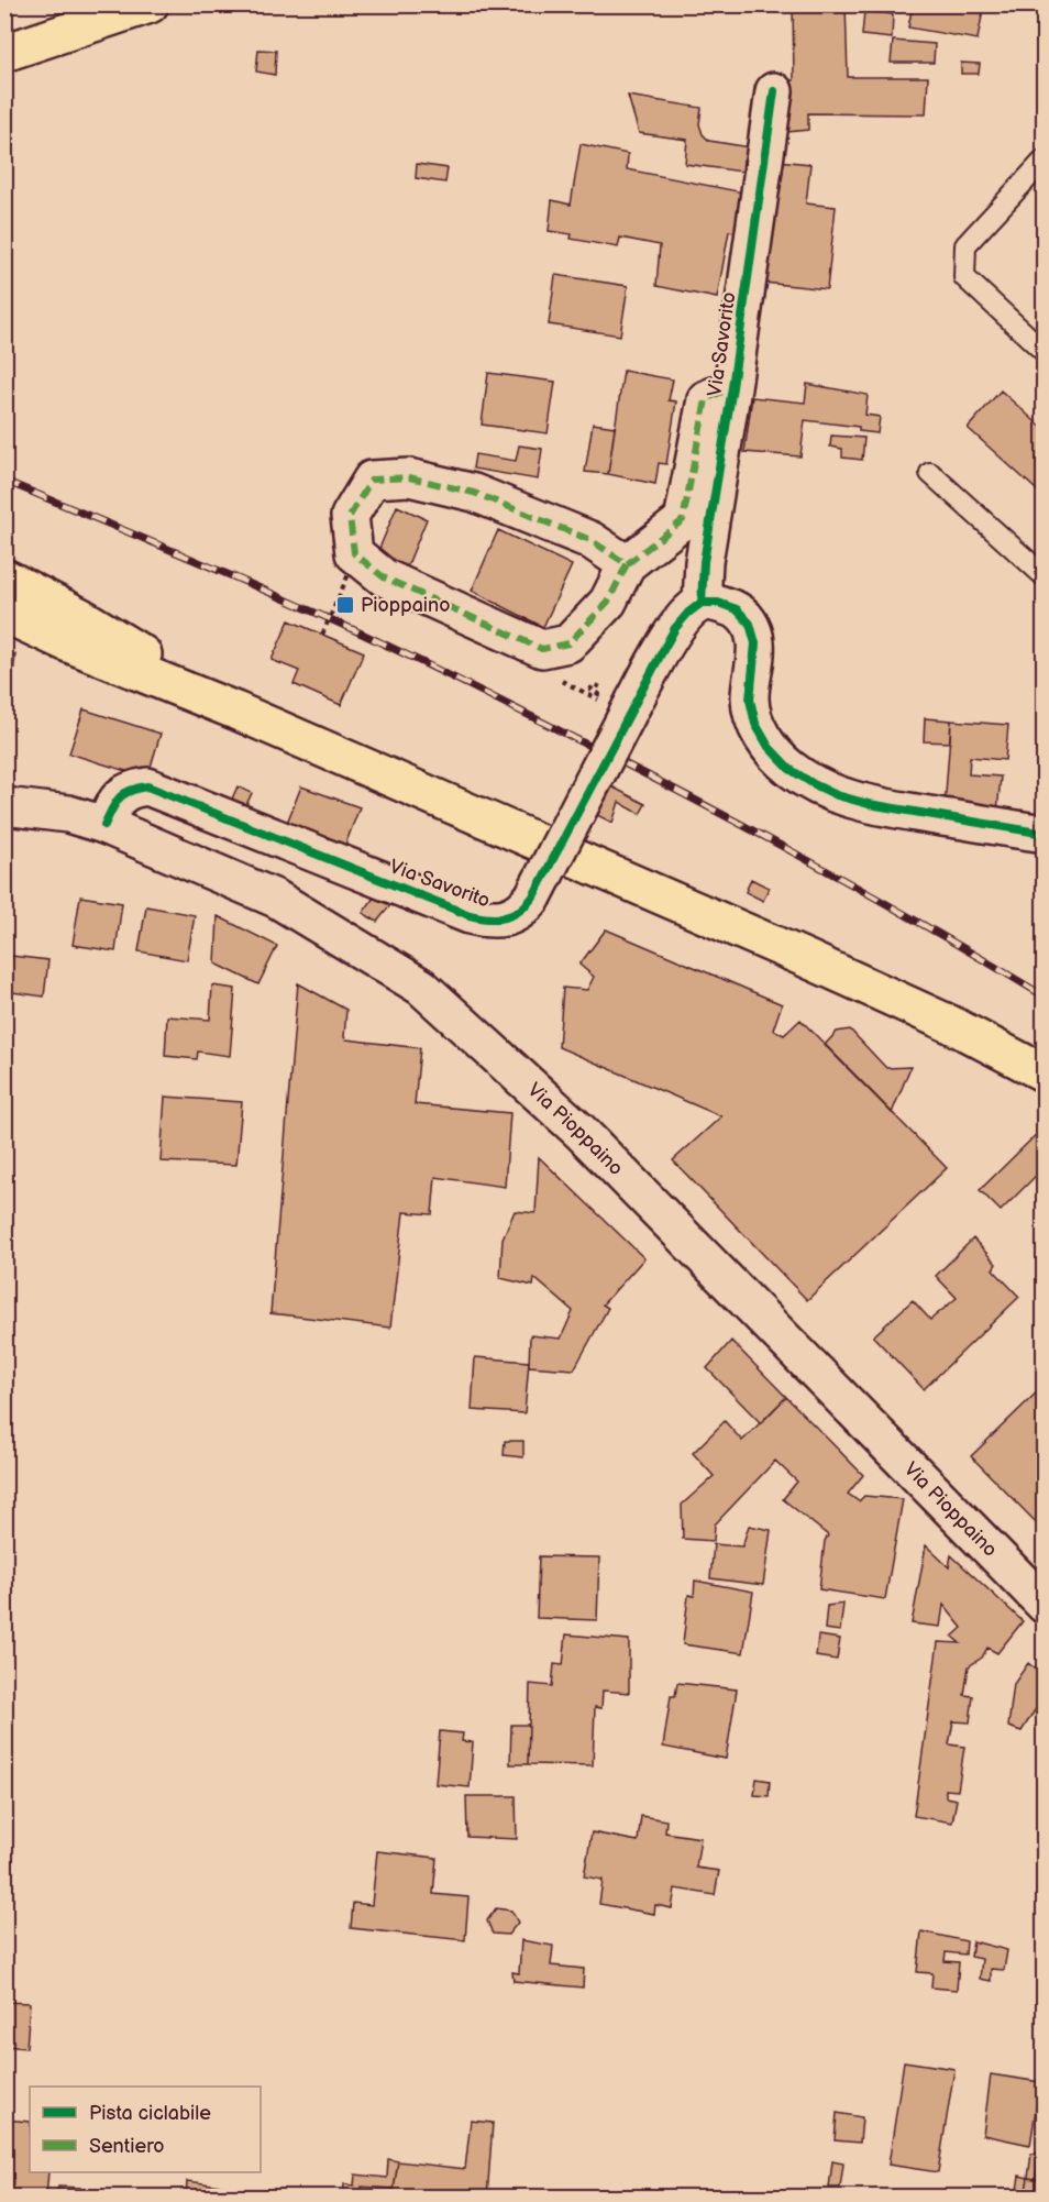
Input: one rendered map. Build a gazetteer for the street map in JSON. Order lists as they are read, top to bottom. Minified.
{"streets":{"street":["Via Savorito","Via Pioppaino"]},"crossings":[["Via Savorito","Via Pioppaino"]],"places":{"transit":["Pioppaino"]},"legend":["Pista ciclabile","Sentiero"]}
